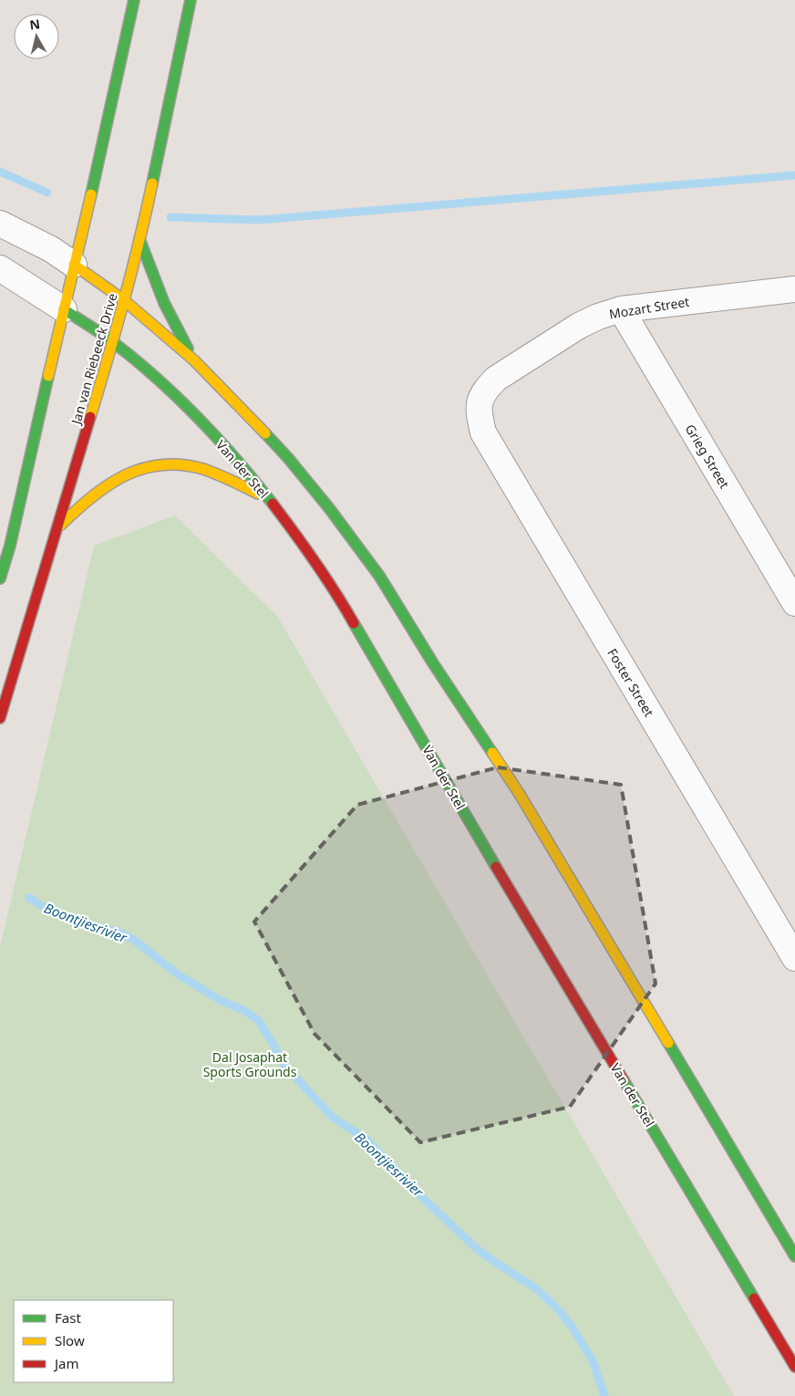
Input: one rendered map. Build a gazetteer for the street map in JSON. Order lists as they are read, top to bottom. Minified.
{"streets":{"main road":["Jan van Riebeeck Drive","Van der Stel"],"street":["Mozart Street","Grieg Street","Foster Street"]},"crossings":[["Mozart Street","Grieg Street"],["Mozart Street","Foster Street"],["Jan van Riebeeck Drive","Van der Stel"]],"water":["Boontjiesrivier"],"parks":["Dal Josaphat Sports Grounds"],"legend":["Fast","Slow","Jam"],"north":"top"}
